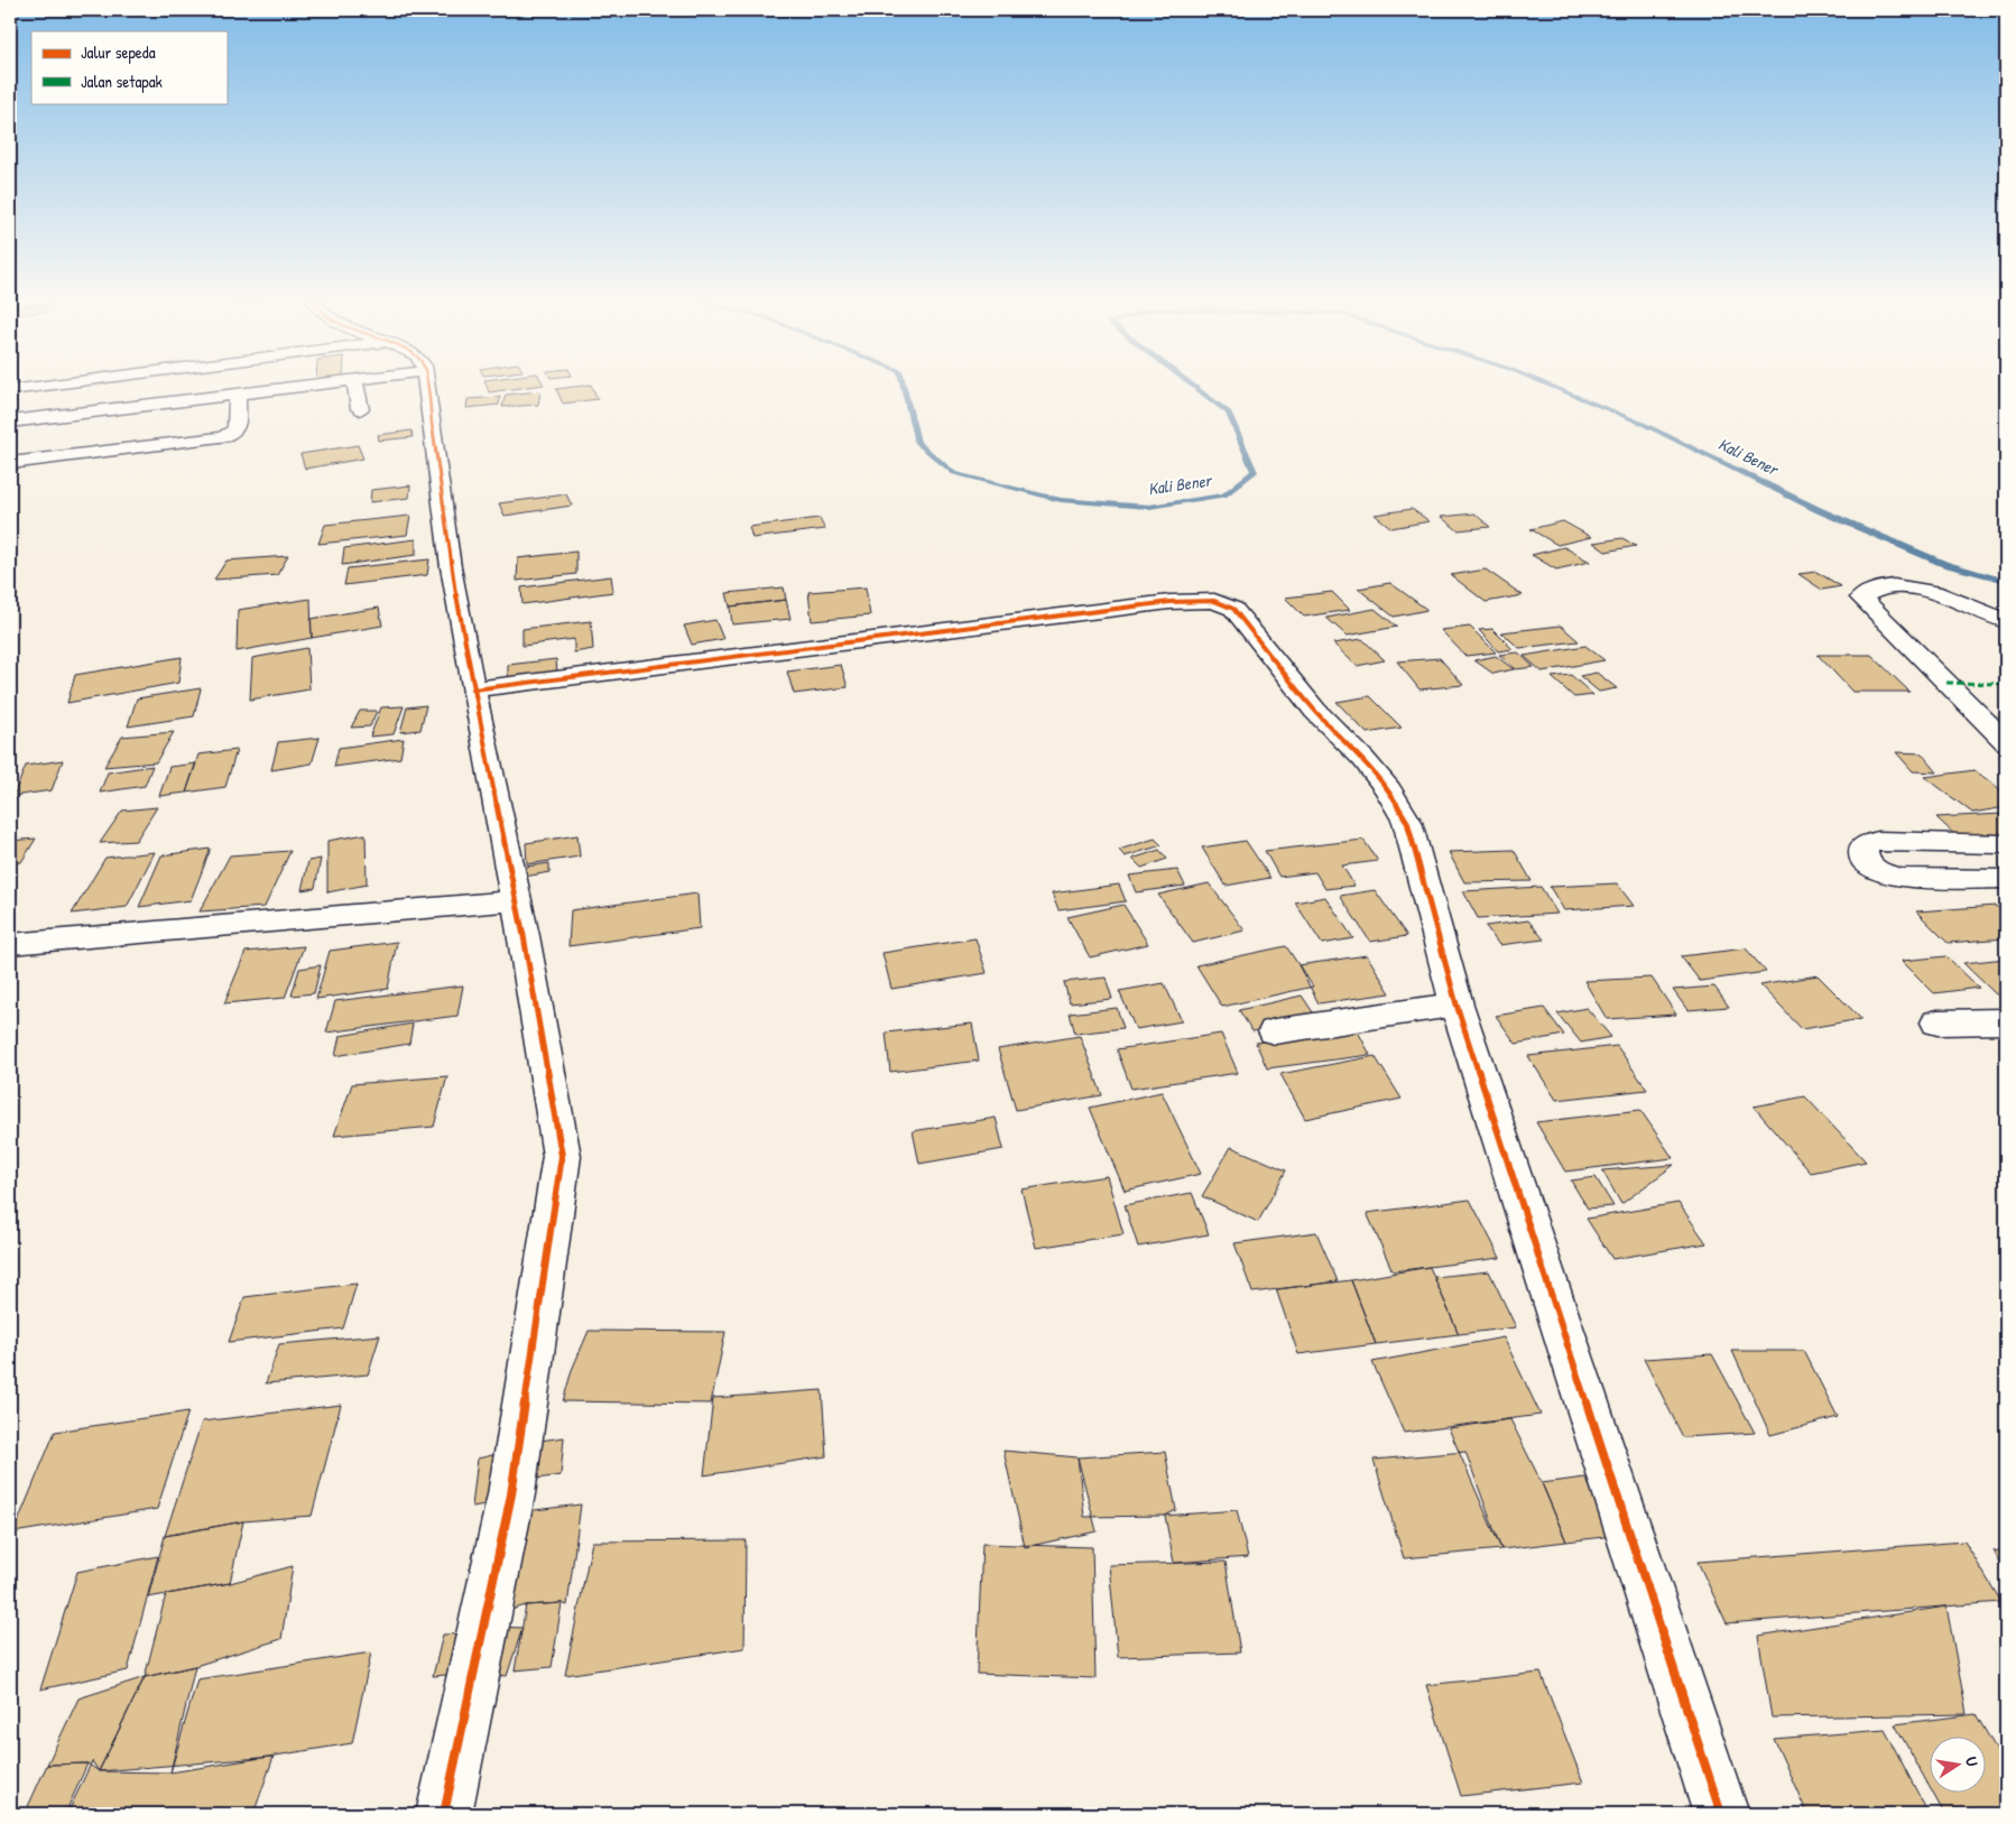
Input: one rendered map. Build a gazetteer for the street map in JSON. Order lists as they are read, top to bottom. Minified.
{"water":["Kali Bener"],"legend":["Jalur sepeda","Jalan setapak"],"north":"right"}
